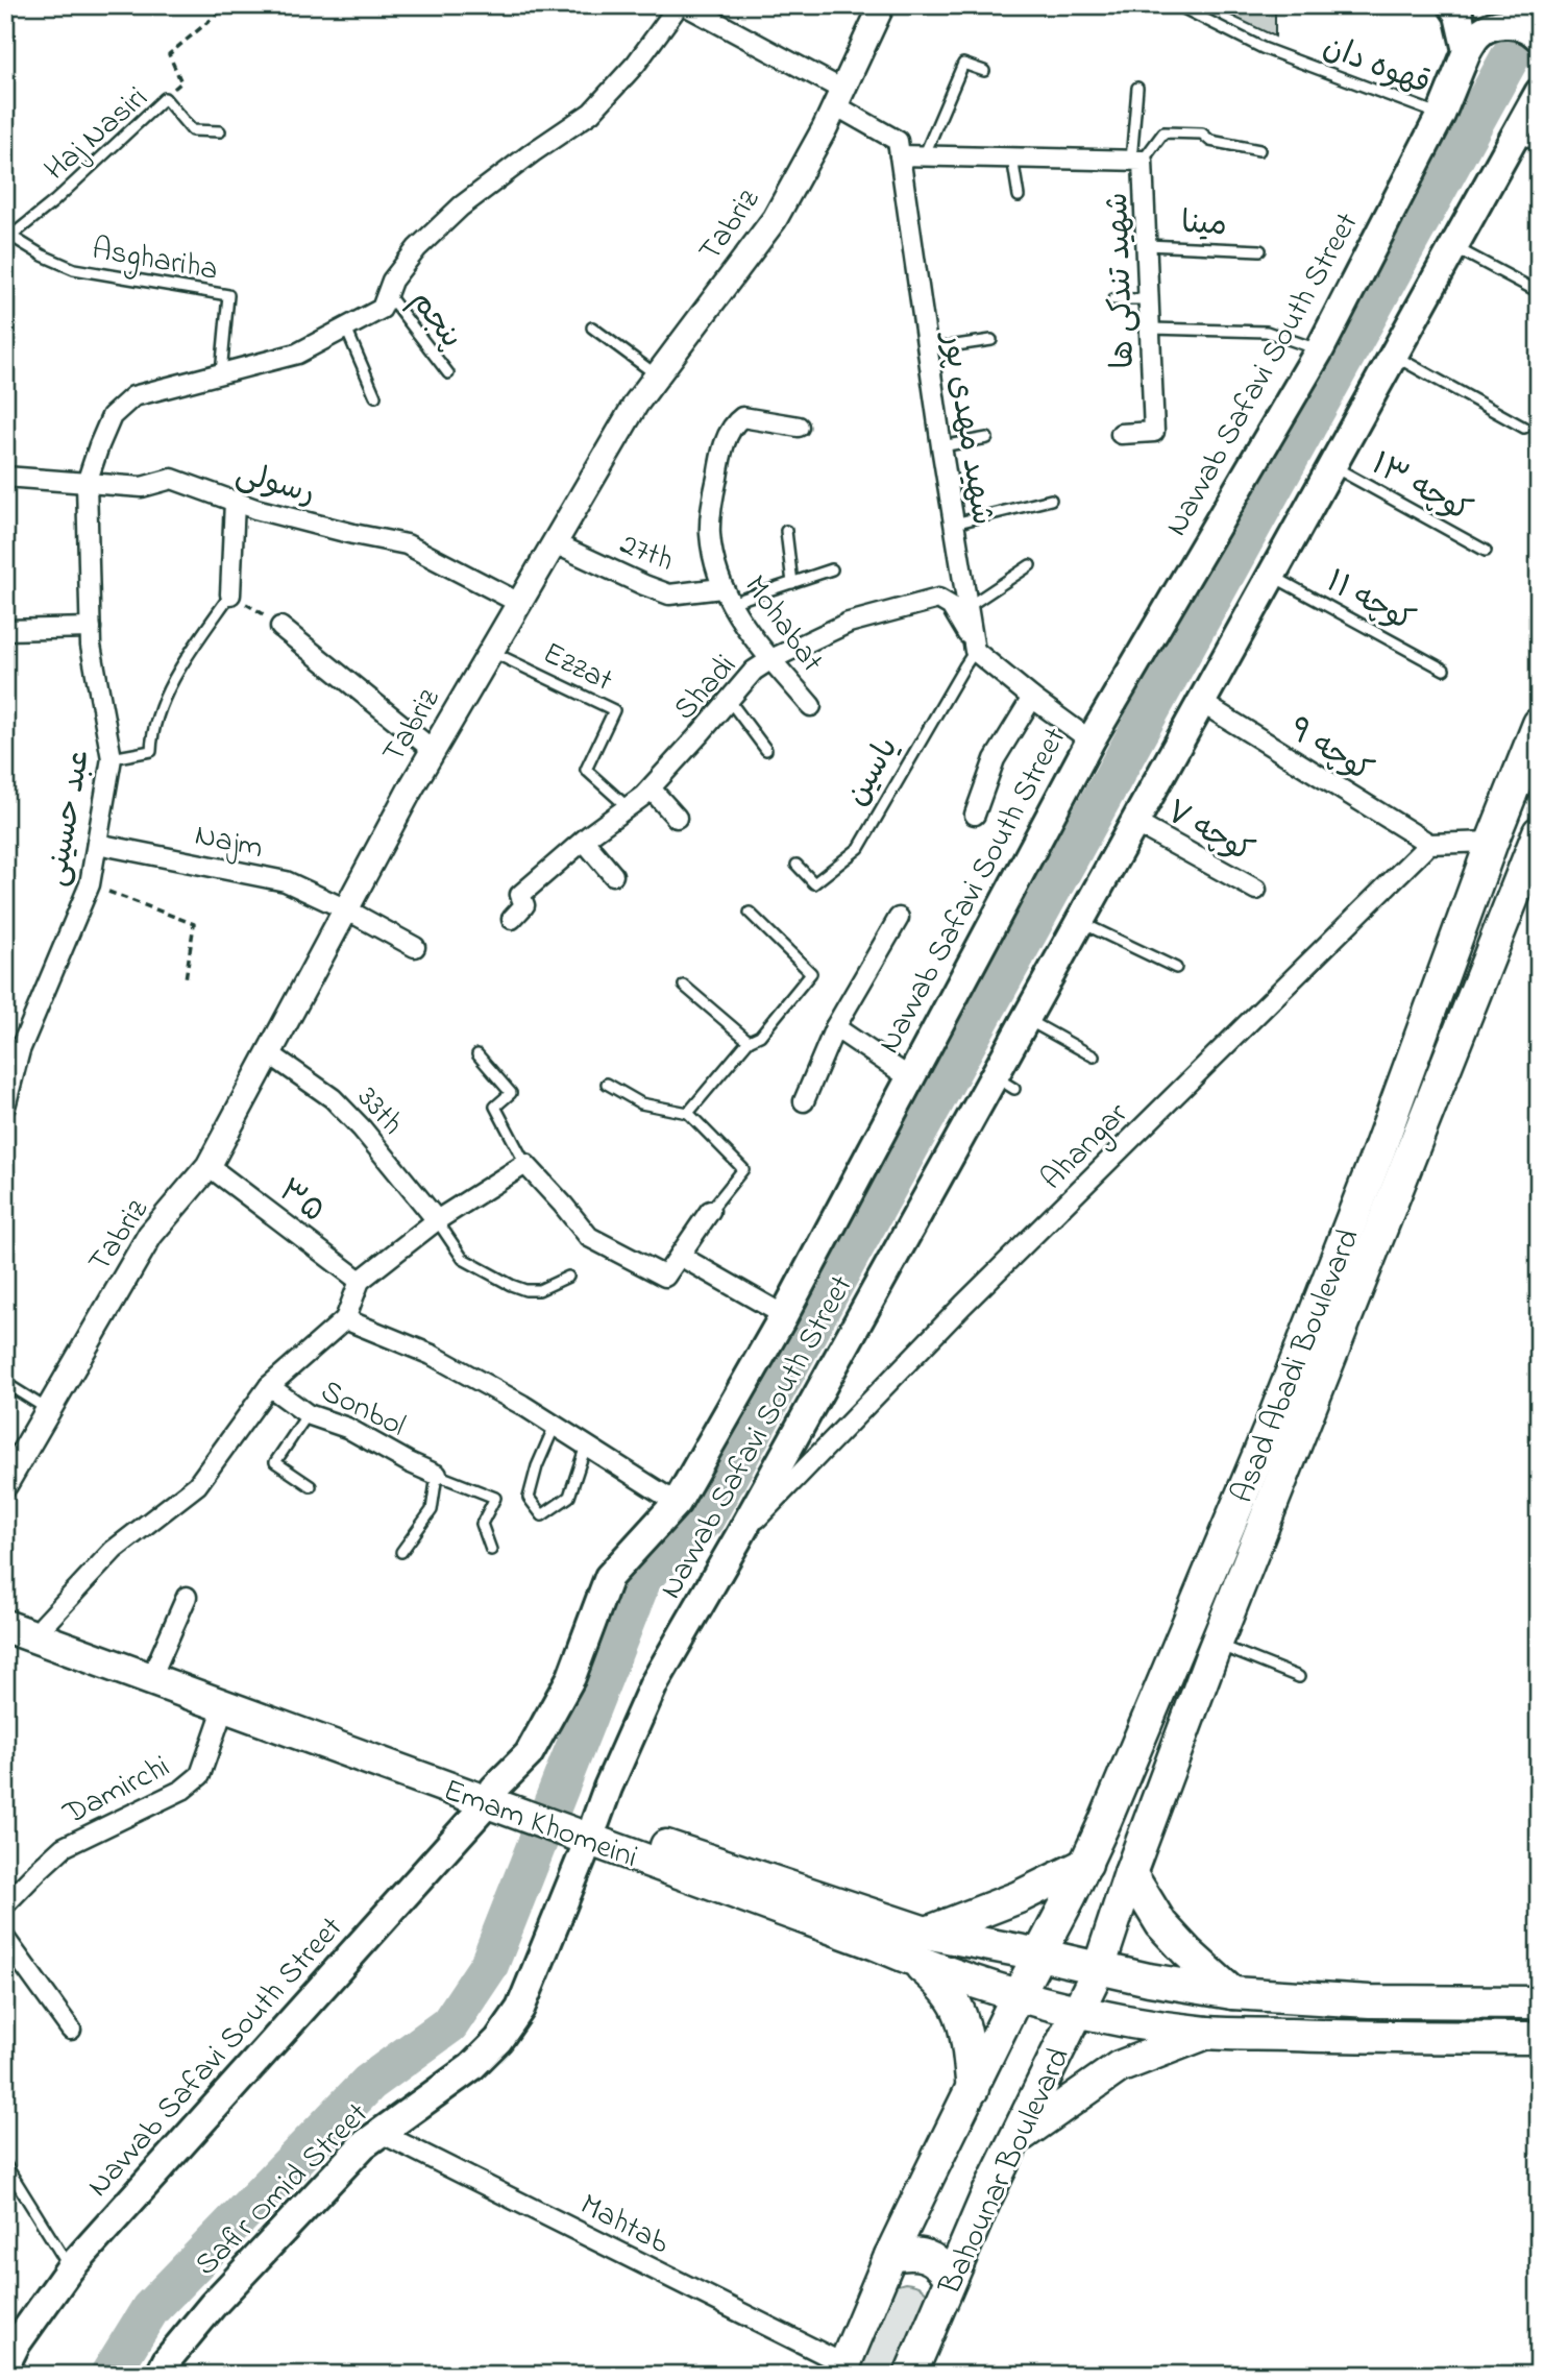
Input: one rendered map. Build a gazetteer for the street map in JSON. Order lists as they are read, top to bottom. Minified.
{"streets":{"main road":["Navvab Safavi South Street","Asad Abadi Boulevard","Emam Khomeini","Bahounar Boulevard","Safir Omid Street"],"street":["Tabriz","شهید تندکی ها","شهید مهدی پور","رسولی","27th","Mohabat","Shadi","کوچه ۹","عبد حسینی","کوچه ۷","Najm","33th","Ahangar","۳۵","Sonbol","Damirchi","Mahtab"],"lane":["قهوه دان","Haj Nasiri","مینا","Asghariha","پنجم","کوچه ۱۳","کوچه ۱۱","Ezzat","یاسین"]},"crossings":[["قهوه دان","Navvab Safavi South Street"],["Haj Nasiri","Asghariha"],["مینا","شهید تندکی ها"],["Tabriz","رسولی"],["Tabriz","27th"],["Tabriz","Ezzat"],["Tabriz","Najm"],["Tabriz","33th"],["Tabriz","۳۵"],["شهید تندکی ها","شهید مهدی پور"],["Navvab Safavi South Street","کوچه ۱۳"],["Navvab Safavi South Street","کوچه ۱۱"],["Navvab Safavi South Street","کوچه ۹"],["Navvab Safavi South Street","کوچه ۷"],["Navvab Safavi South Street","Ahangar"],["Navvab Safavi South Street","Emam Khomeini"],["Navvab Safavi South Street","Safir Omid Street"],["شهید مهدی پور","Shadi"],["شهید مهدی پور","یاسین"],["رسولی","عبد حسینی"],["27th","Mohabat"],["Mohabat","Shadi"],["Ezzat","Shadi"],["Shadi","یاسین"],["کوچه ۹","Ahangar"],["عبد حسینی","Najm"],["Asad Abadi Boulevard","Emam Khomeini"],["Asad Abadi Boulevard","Bahounar Boulevard"],["Damirchi","Emam Khomeini"],["Emam Khomeini","Bahounar Boulevard"],["Emam Khomeini","Safir Omid Street"],["Bahounar Boulevard","Mahtab"],["Safir Omid Street","Mahtab"]]}
